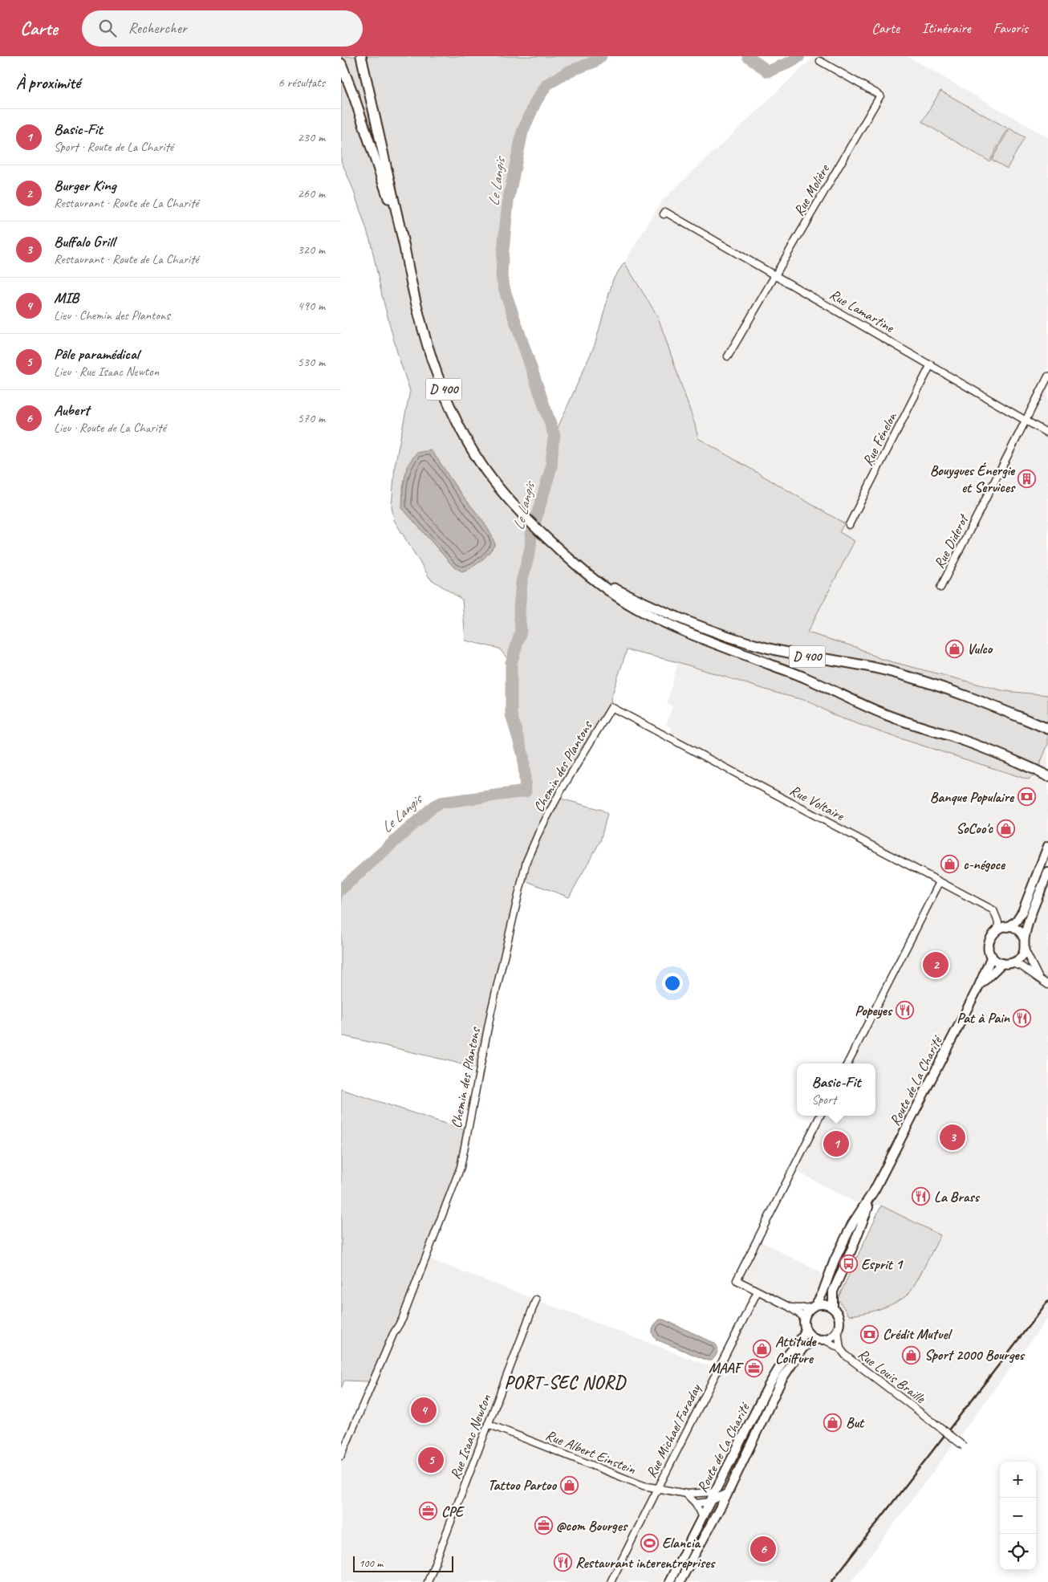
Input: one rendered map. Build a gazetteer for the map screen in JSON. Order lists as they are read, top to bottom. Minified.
{"streets":{"highway":["D 400"],"main road":["Route de La Charité"],"street":["Rue Molière","Rue Lamartine","Rue Fénelon","Rue Diderot","Chemin des Plantons","Rue Voltaire","Rue Louis Braille","Rue Michael Faraday","Rue Isaac Newton","Rue Albert Einstein"]},"crossings":[["Rue Molière","Rue Lamartine"],["Rue Lamartine","Rue Fénelon"],["Rue Lamartine","Rue Diderot"],["Chemin des Plantons","Rue Voltaire"],["Rue Voltaire","Route de La Charité"],["Route de La Charité","Rue Louis Braille"],["Route de La Charité","Rue Albert Einstein"],["Rue Michael Faraday","Rue Albert Einstein"],["Rue Isaac Newton","Rue Albert Einstein"]],"districts":["PORT-SEC NORD"],"water":["Le Langis"],"places":{"building":["Bouygues Énergie et Services"],"shop":["Vulco","SoCoo'c","c-négoce","Attitude Coiffure","Sport 2000 Bourges","But","Tattoo Partoo"],"bank":["Banque Populaire","Crédit Mutuel"],"restaurant":["Popeyes","Pat à Pain","La Brass","Restaurant interentreprises"],"bus stop":["Esprit 1"],"office":["MAAF","CPE","@com Bourges"],"sports":["Elancia"]},"scale_bar":"100 m","page":{"header":"Carte","search":"Rechercher","nav":["Carte","Itinéraire","Favoris"],"heading":["À proximité","6 résultats"],"list":[{"mark":"1","name":"Basic-Fit","note":"Sport · Route de La Charité","value":"230 m"},{"mark":"2","name":"Burger King","note":"Restaurant · Route de La Charité","value":"260 m"},{"mark":"3","name":"Buffalo Grill","note":"Restaurant · Route de La Charité","value":"320 m"},{"mark":"4","name":"MIB","note":"Lieu · Chemin des Plantons","value":"490 m"},{"mark":"5","name":"Pôle paramédical","note":"Lieu · Rue Isaac Newton","value":"530 m"},{"mark":"6","name":"Aubert","note":"Lieu · Route de La Charité","value":"570 m"}],"pins":["2","3","1","4","5","6"],"popup":["Basic-Fit","Sport"],"map_buttons":["+","−"],"scale":"100 m"}}
